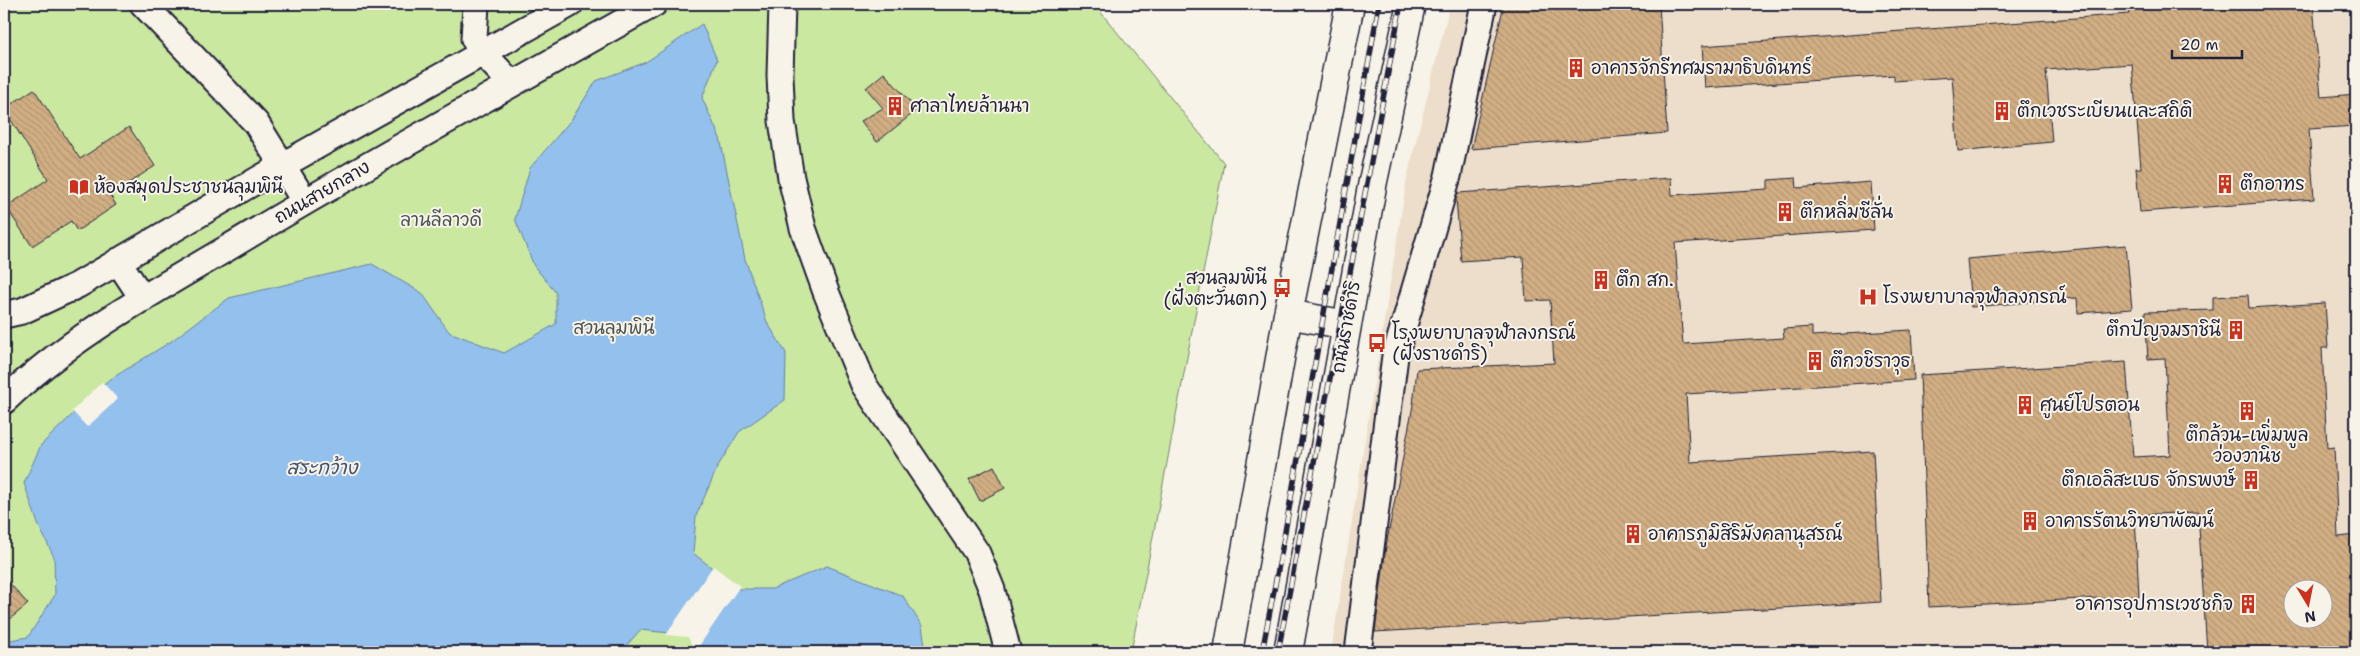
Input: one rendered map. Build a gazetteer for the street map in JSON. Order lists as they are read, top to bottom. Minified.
{"streets":{"main road":["ถนนราชดำริ"],"street":["ถนนสายกลาง"]},"water":["สระกว้าง"],"parks":["ลานลีลาวดี","สวนลุมพินี"],"places":{"building":["อาคารจักรีทศมรามาธิบดินทร์","ศาลาไทยล้านนา","ตึกเวชระเบียนและสถิติ","ตึกอาทร","ตึกหลิ่มซีลั่น","ตึก สก.","ตึกปัญจมราชินี","ตึกวชิราวุธ","ศูนย์โปรตอน","ตึกล้วน-เพิ่มพูล ว่องวานิช","ตึกเอลิสะเบธ จักรพงษ์","อาคารรัตนวิทยาพัฒน์","อาคารภูมิสิริมังคลานุสรณ์","อาคารอุปการเวชชกิจ"],"library":["ห้องสมุดประชาชนลุมพินี"],"bus stop":["สวนลุมพินี (ฝั่งตะวันตก)","โรงพยาบาลจุฬาลงกรณ์ (ฝั่งราชดำริ)"],"hospital":["โรงพยาบาลจุฬาลงกรณ์"]},"scale_bar":"20 m","north":"bottom"}
